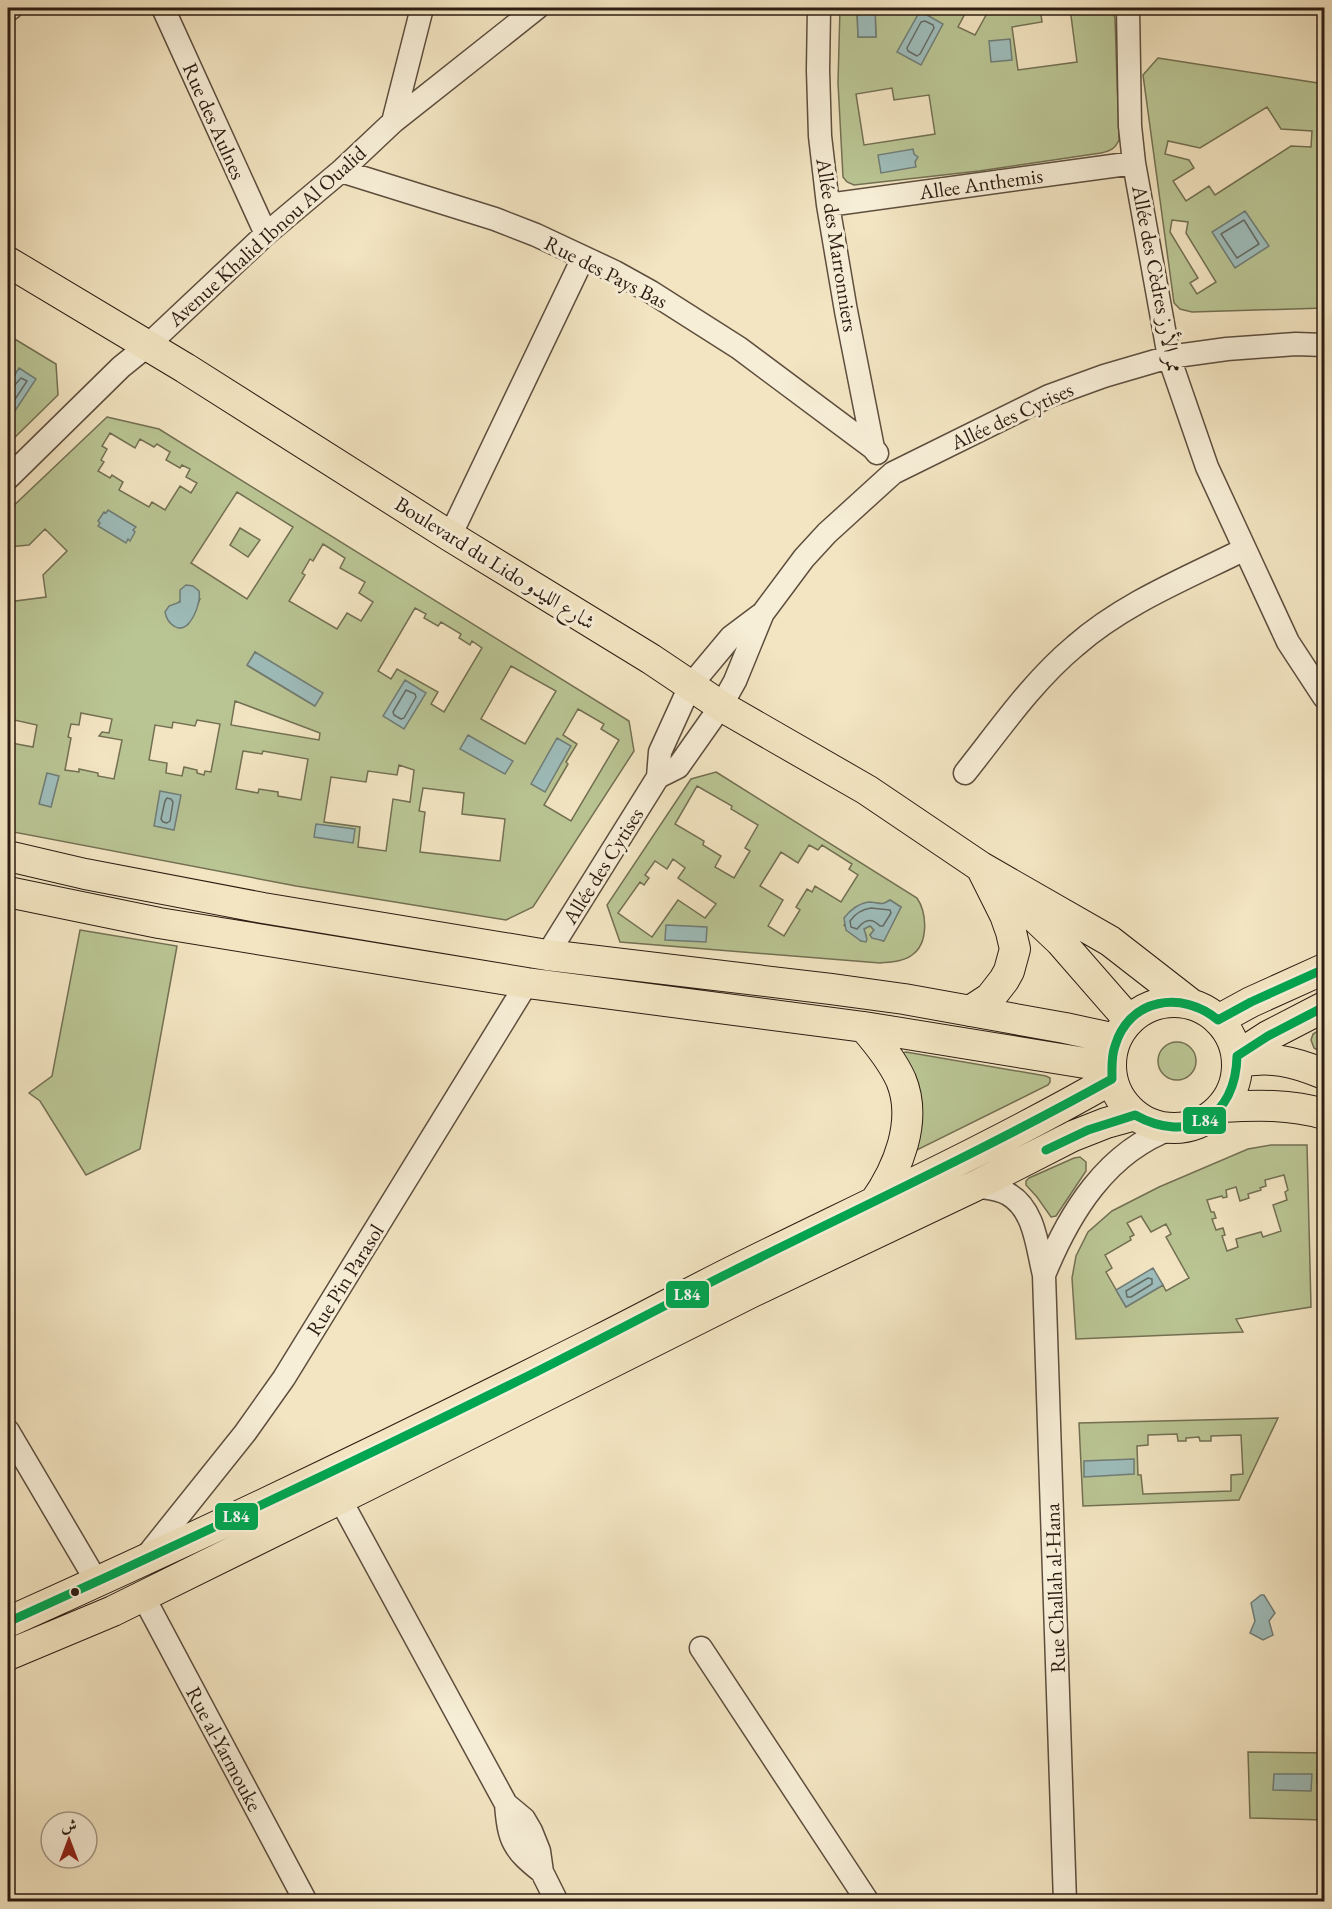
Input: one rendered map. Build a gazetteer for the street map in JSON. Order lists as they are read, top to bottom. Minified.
{"streets":{"main road":["Boulevard du Lido شارع الليدو"],"street":["Rue des Aulnes","Allee Anthemis","Avenue Khalid Ibnou Al Oualid","Allée des Marronniers","Rue des Pays Bas","Allée des Cèdres ممر الأرز","Allée des Cytises","Rue Pin Parasol","Rue Challah al-Hana","Rue al-Yarmouke"]},"crossings":[["Rue des Aulnes","Avenue Khalid Ibnou Al Oualid"],["Allee Anthemis","Allée des Marronniers"],["Allee Anthemis","Allée des Cèdres ممر الأرز"],["Avenue Khalid Ibnou Al Oualid","Rue des Pays Bas"],["Avenue Khalid Ibnou Al Oualid","Boulevard du Lido شارع الليدو"],["Allée des Marronniers","Rue des Pays Bas"],["Allée des Marronniers","Allée des Cytises"],["Allée des Cèdres ممر الأرز","Allée des Cytises"],["Allée des Cytises","Boulevard du Lido شارع الليدو"]],"lines":["transit line L84"],"north":"top"}
